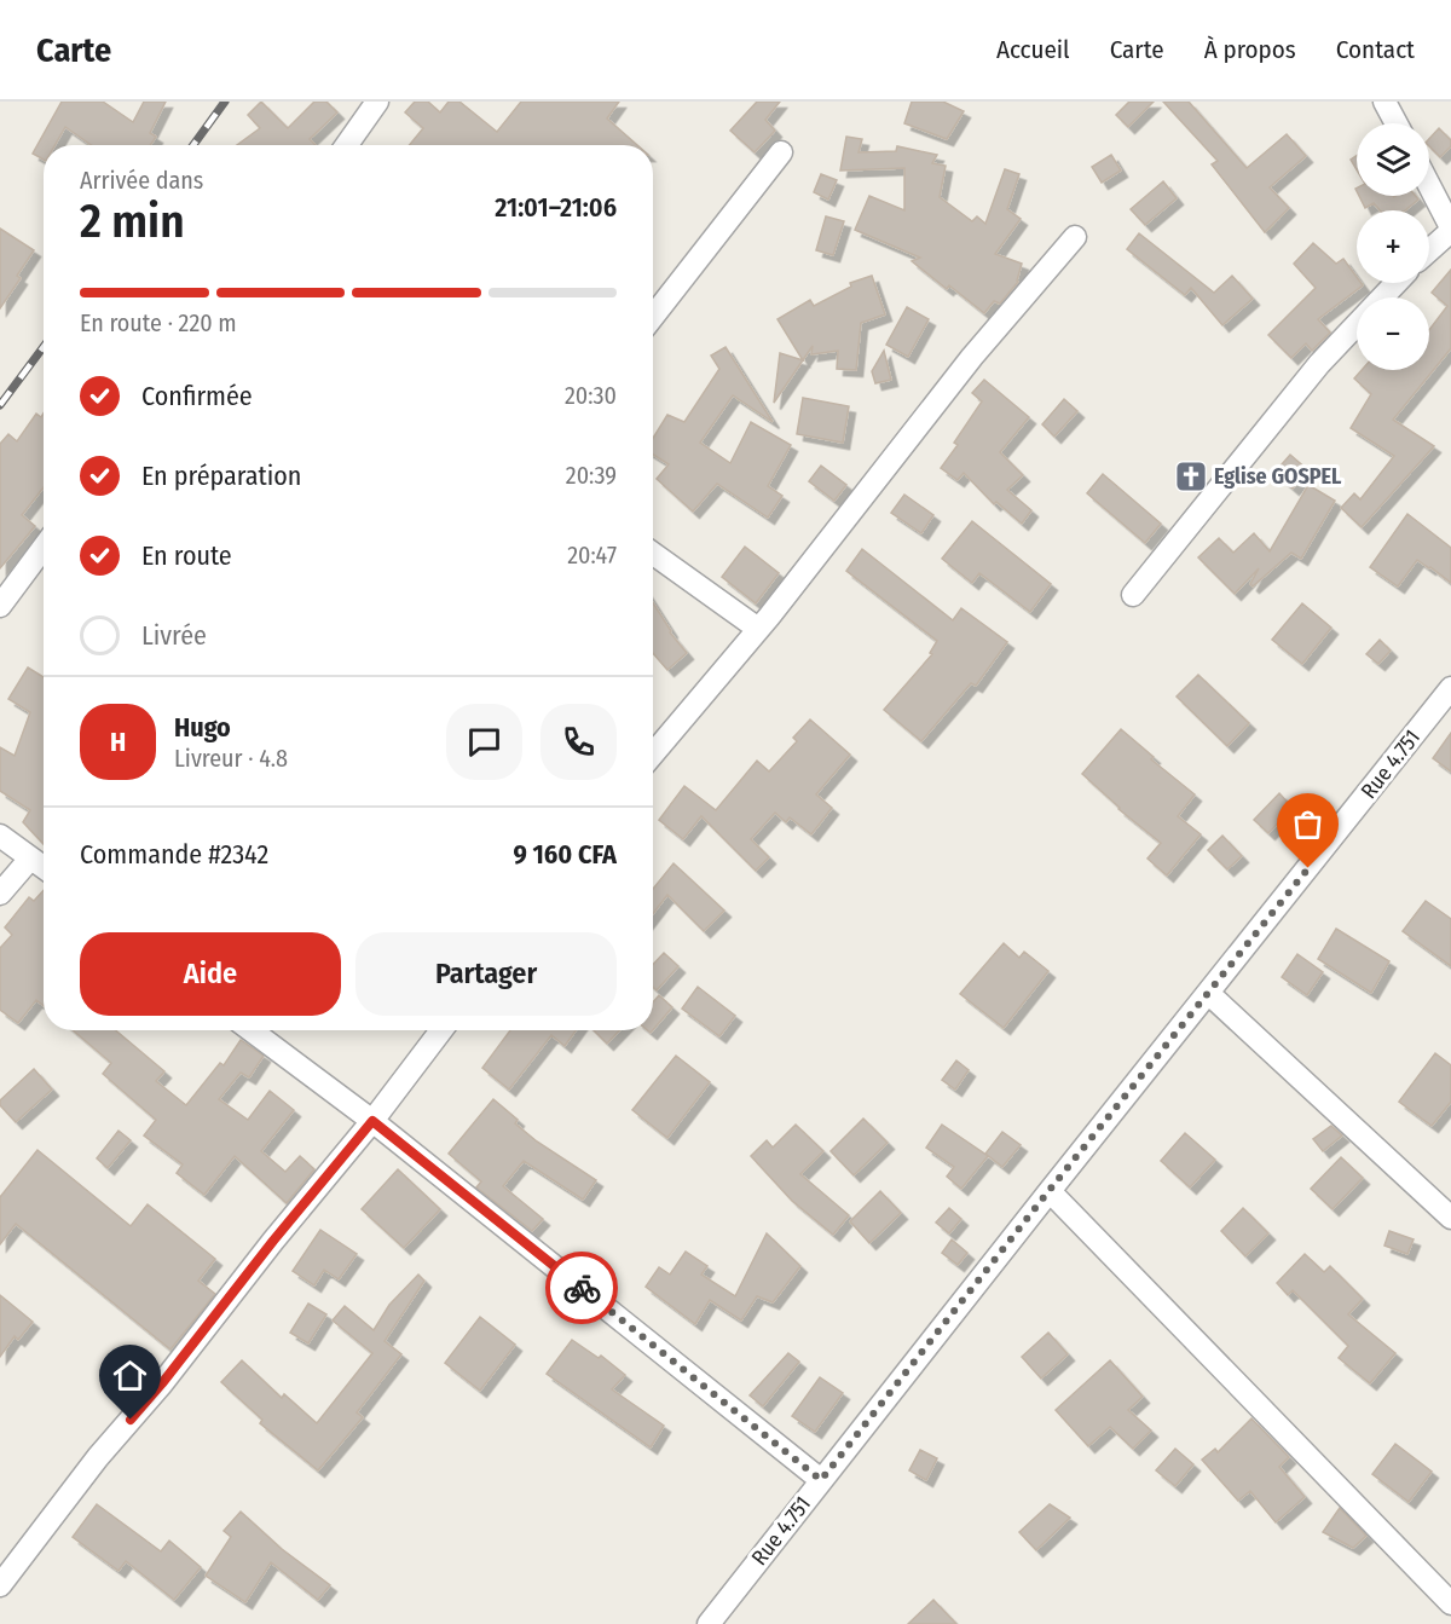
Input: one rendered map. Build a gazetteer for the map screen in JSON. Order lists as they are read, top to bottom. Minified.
{"streets":{"street":["Rue 4.751"]},"places":{"church":["Eglise GOSPEL"]},"page":{"header":"Carte","nav":["Accueil","Carte","À propos","Contact"],"map_buttons":["+","−"],"heading":["2 min","Arrivée dans","21:01–21:06"],"panel":["Hugo","Livreur · 4.8","Commande #2342","9 160 CFA"],"bar":"En route · 220 m","list":[["Confirmée","20:30"],["En préparation","20:39"],["En route","20:47"],"Livrée"],"round":"H","buttons":["Aide","Partager"]}}
